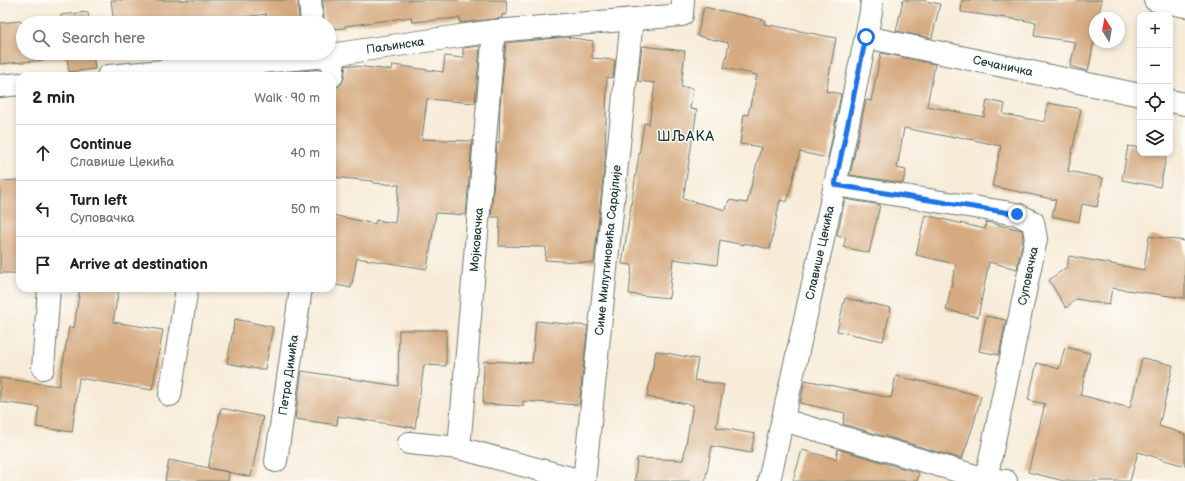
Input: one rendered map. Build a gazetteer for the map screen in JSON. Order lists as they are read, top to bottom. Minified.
{"streets":{"street":["Паљинска","Сечаничка","Мојковачка","Симе Милутиновића Сарајлије","Славише Цекића","Суповачка","Петра Димића"]},"crossings":[["Паљинска","Мојковачка"],["Паљинска","Симе Милутиновића Сарајлије"],["Сечаничка","Славише Цекића"],["Славише Цекића","Суповачка"]],"districts":["ШЉАКА"],"north":"top","page":{"map_buttons":["+","−"],"search":"Search here","heading":["2 min","Walk · 90 m"],"list":[["Continue","Славише Цекића","40 m"],["Turn left","Суповачка","50 m"],"Arrive at destination"]}}
